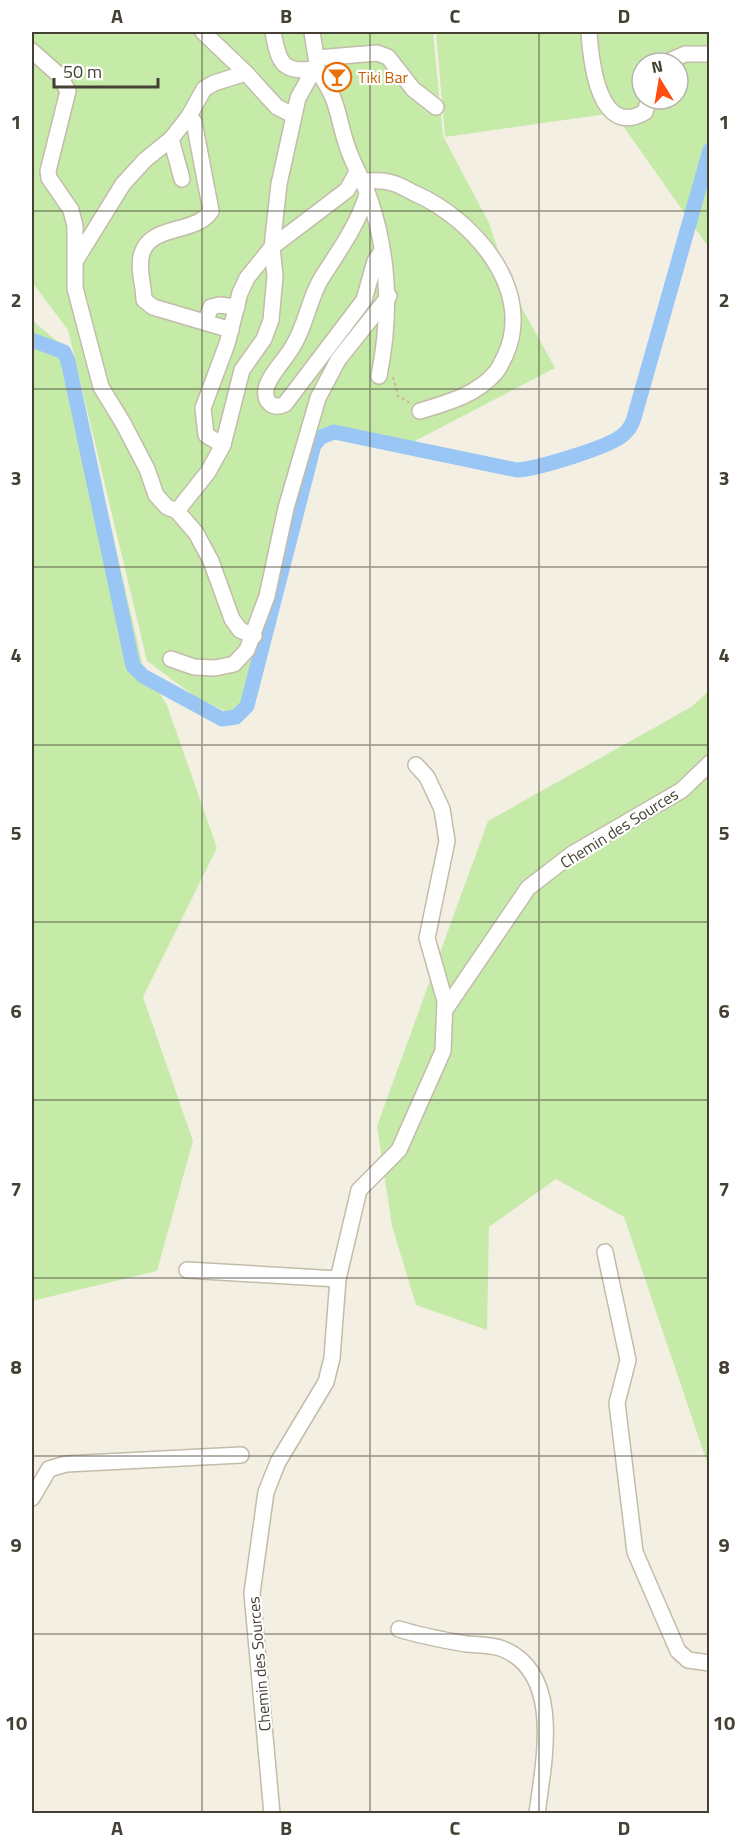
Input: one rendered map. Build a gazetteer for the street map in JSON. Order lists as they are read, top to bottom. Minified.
{"streets":{"street":["Chemin des Sources"]},"places":{"bar":["Tiki Bar"]},"scale_bar":"50 m","north":"top","grid":{"columns":["A","B","C","D"],"rows":["1","2","3","4","5","6","7","8","9","10"]}}
